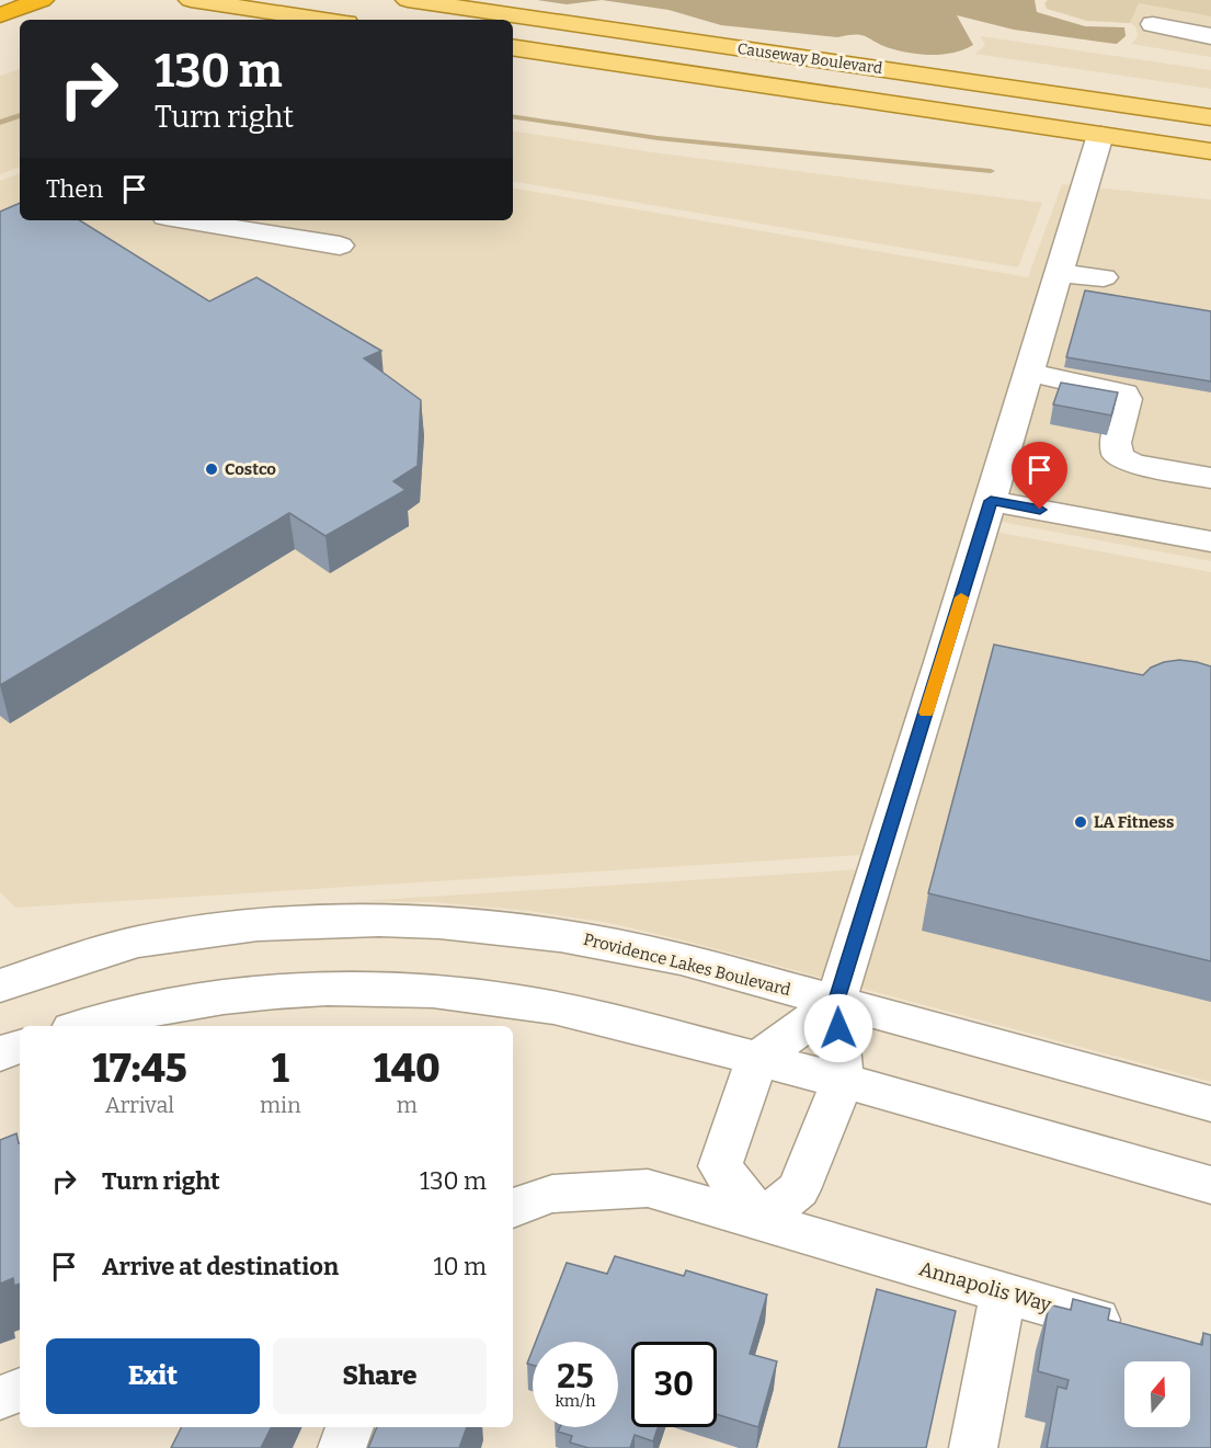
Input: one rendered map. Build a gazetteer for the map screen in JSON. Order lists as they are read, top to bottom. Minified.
{"streets":{"main road":["Causeway Boulevard"],"street":["Providence Lakes Boulevard","Annapolis Way"]},"places":["Costco","LA Fitness"],"north":"top","page":{"turn":["130 m","Turn right"],"then":"Then","eta":["17:45","Arrival","1","min","140","m"],"list":[{"name":"Turn right","value":"130 m"},{"name":"Arrive at destination","value":"10 m"}],"buttons":["Exit","Share"],"speed":"25 km/h","limit":"30"}}
